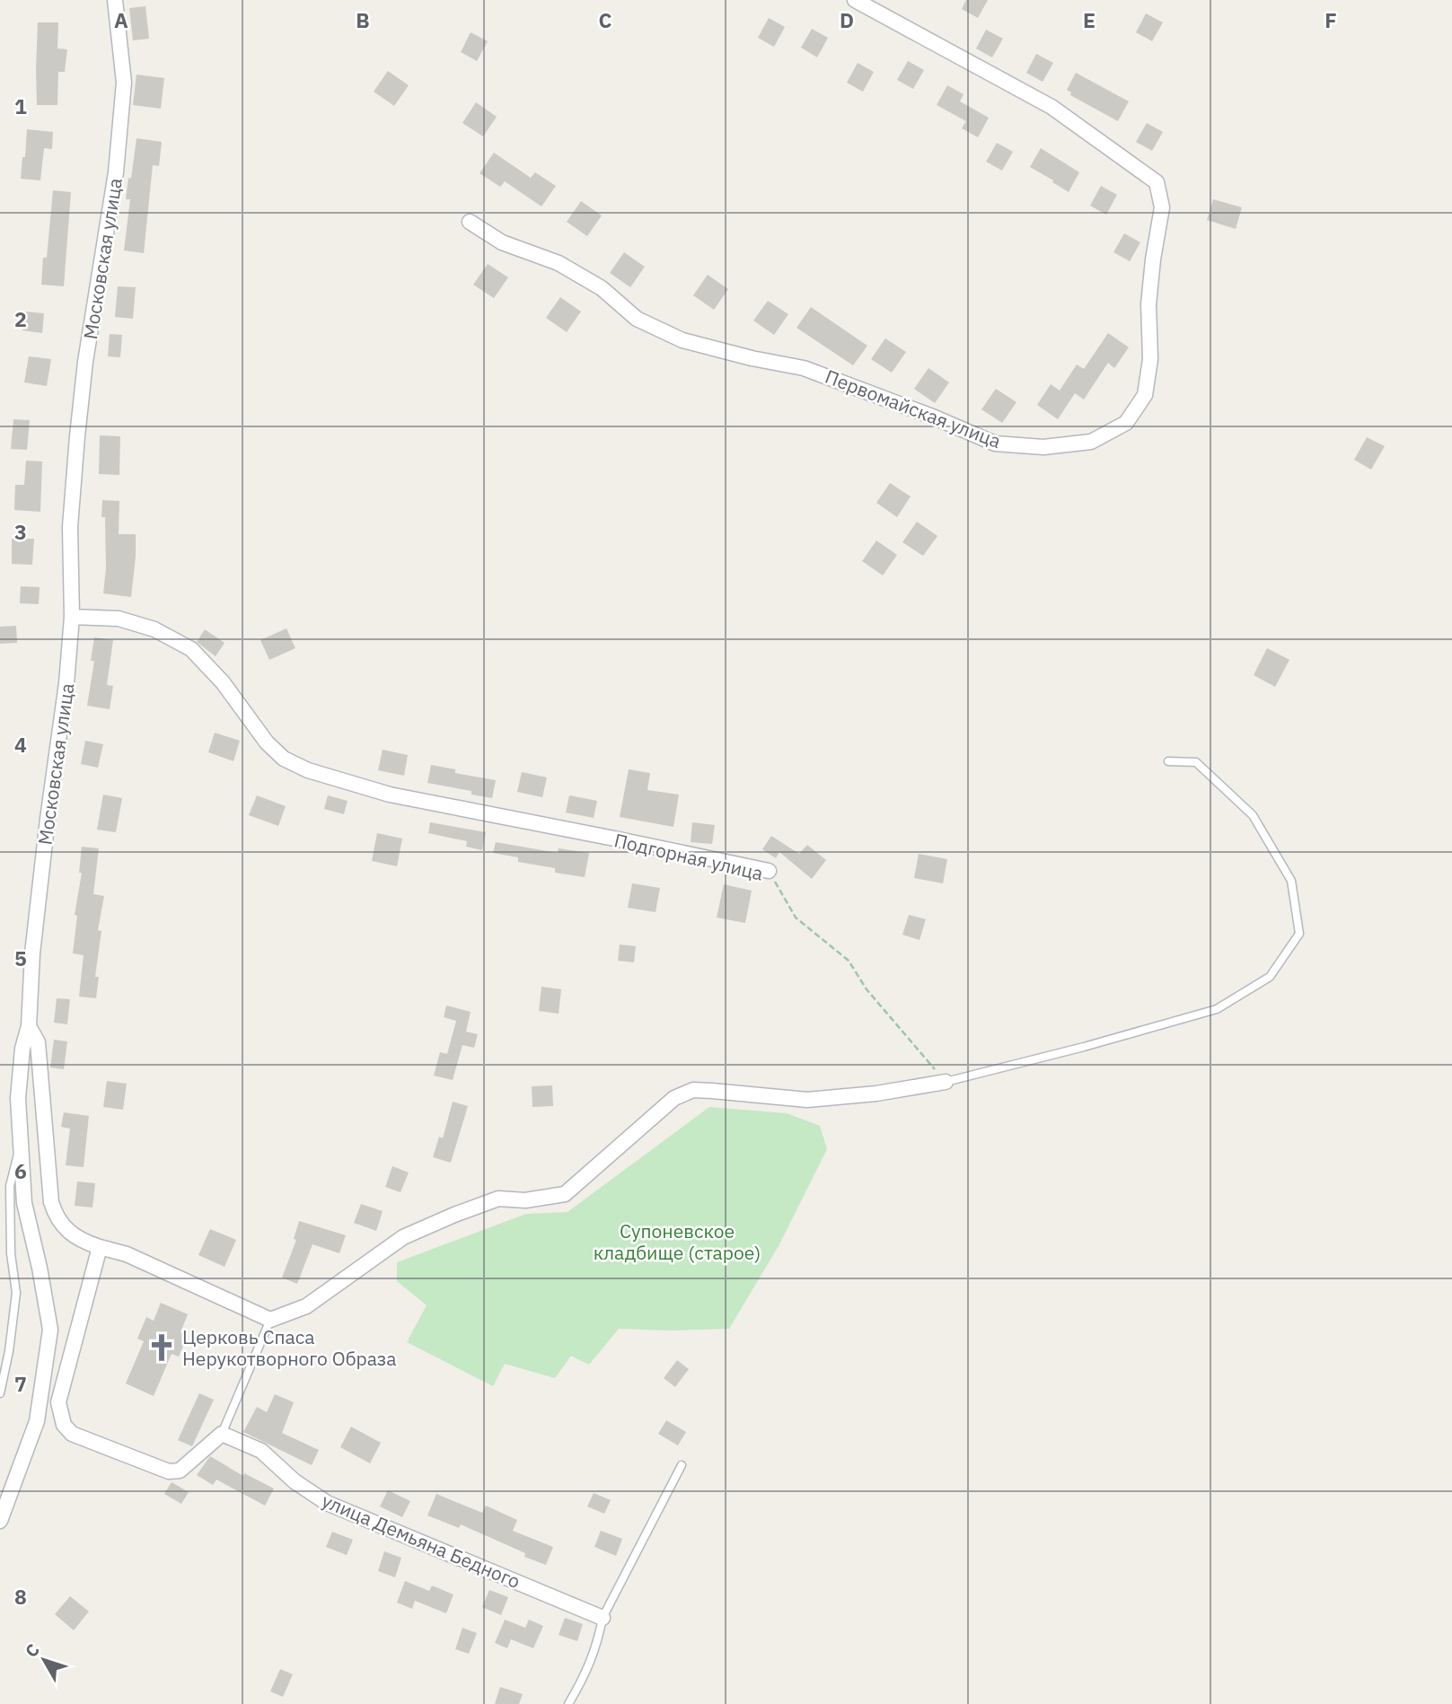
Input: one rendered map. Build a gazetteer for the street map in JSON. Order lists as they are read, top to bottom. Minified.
{"streets":{"street":["Московская улица","Первомайская улица","Подгорная улица","улица Демьяна Бедного"]},"crossings":[["Московская улица","Подгорная улица"]],"parks":["Супоневское кладбище (старое)"],"places":{"church":["Церковь Спаса Нерукотворного Образа"]},"north":"top left","grid":{"columns":["A","B","C","D","E","F"],"rows":["1","2","3","4","5","6","7","8"]}}
